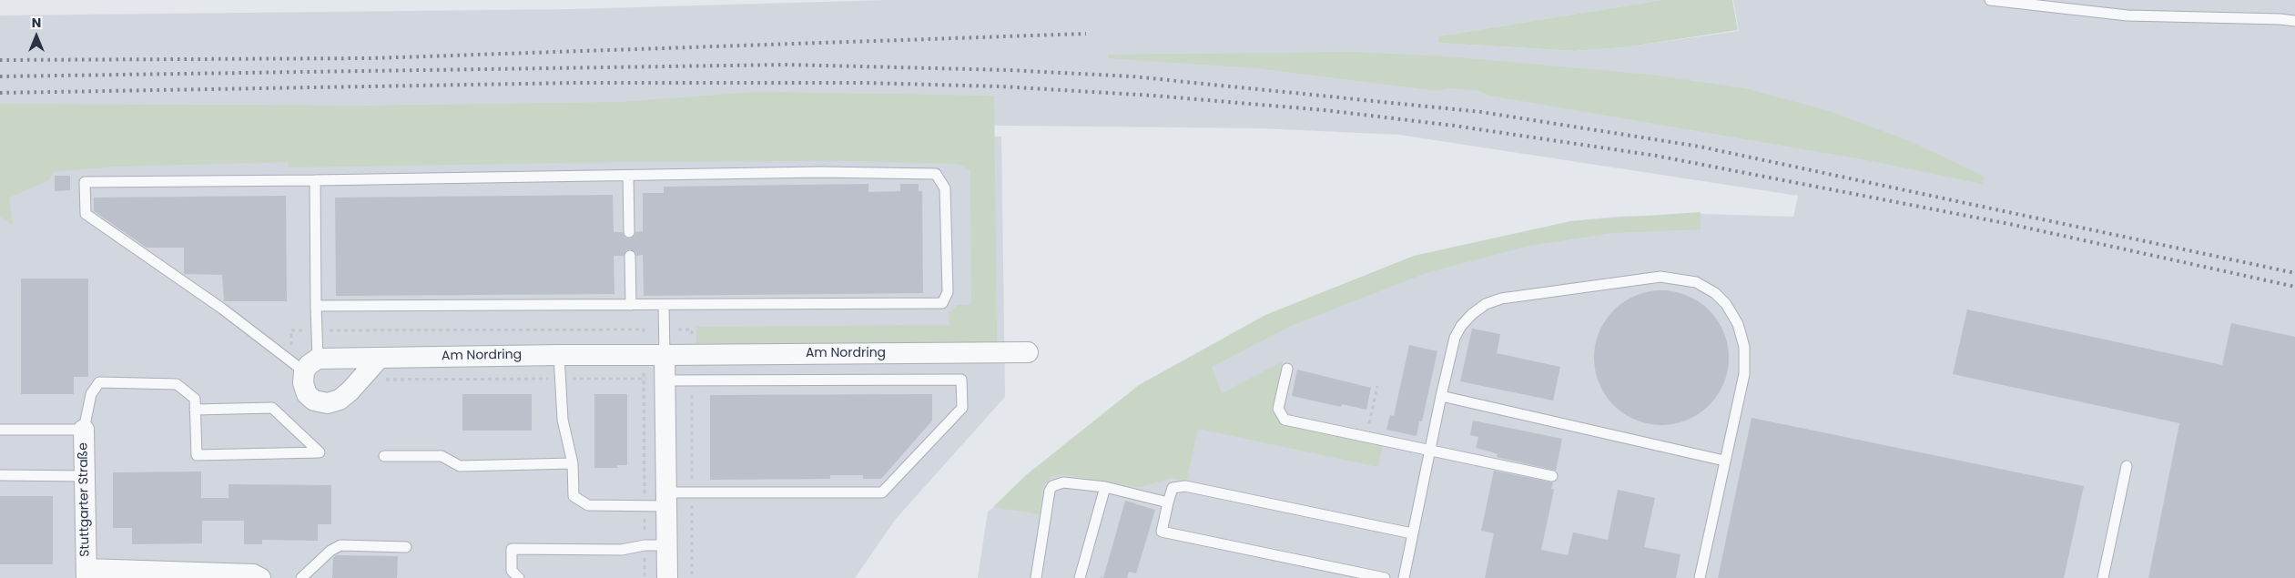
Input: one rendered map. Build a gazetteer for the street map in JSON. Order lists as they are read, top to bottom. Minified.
{"streets":{"street":["Am Nordring","Stuttgarter Straße"]},"north":"top"}
